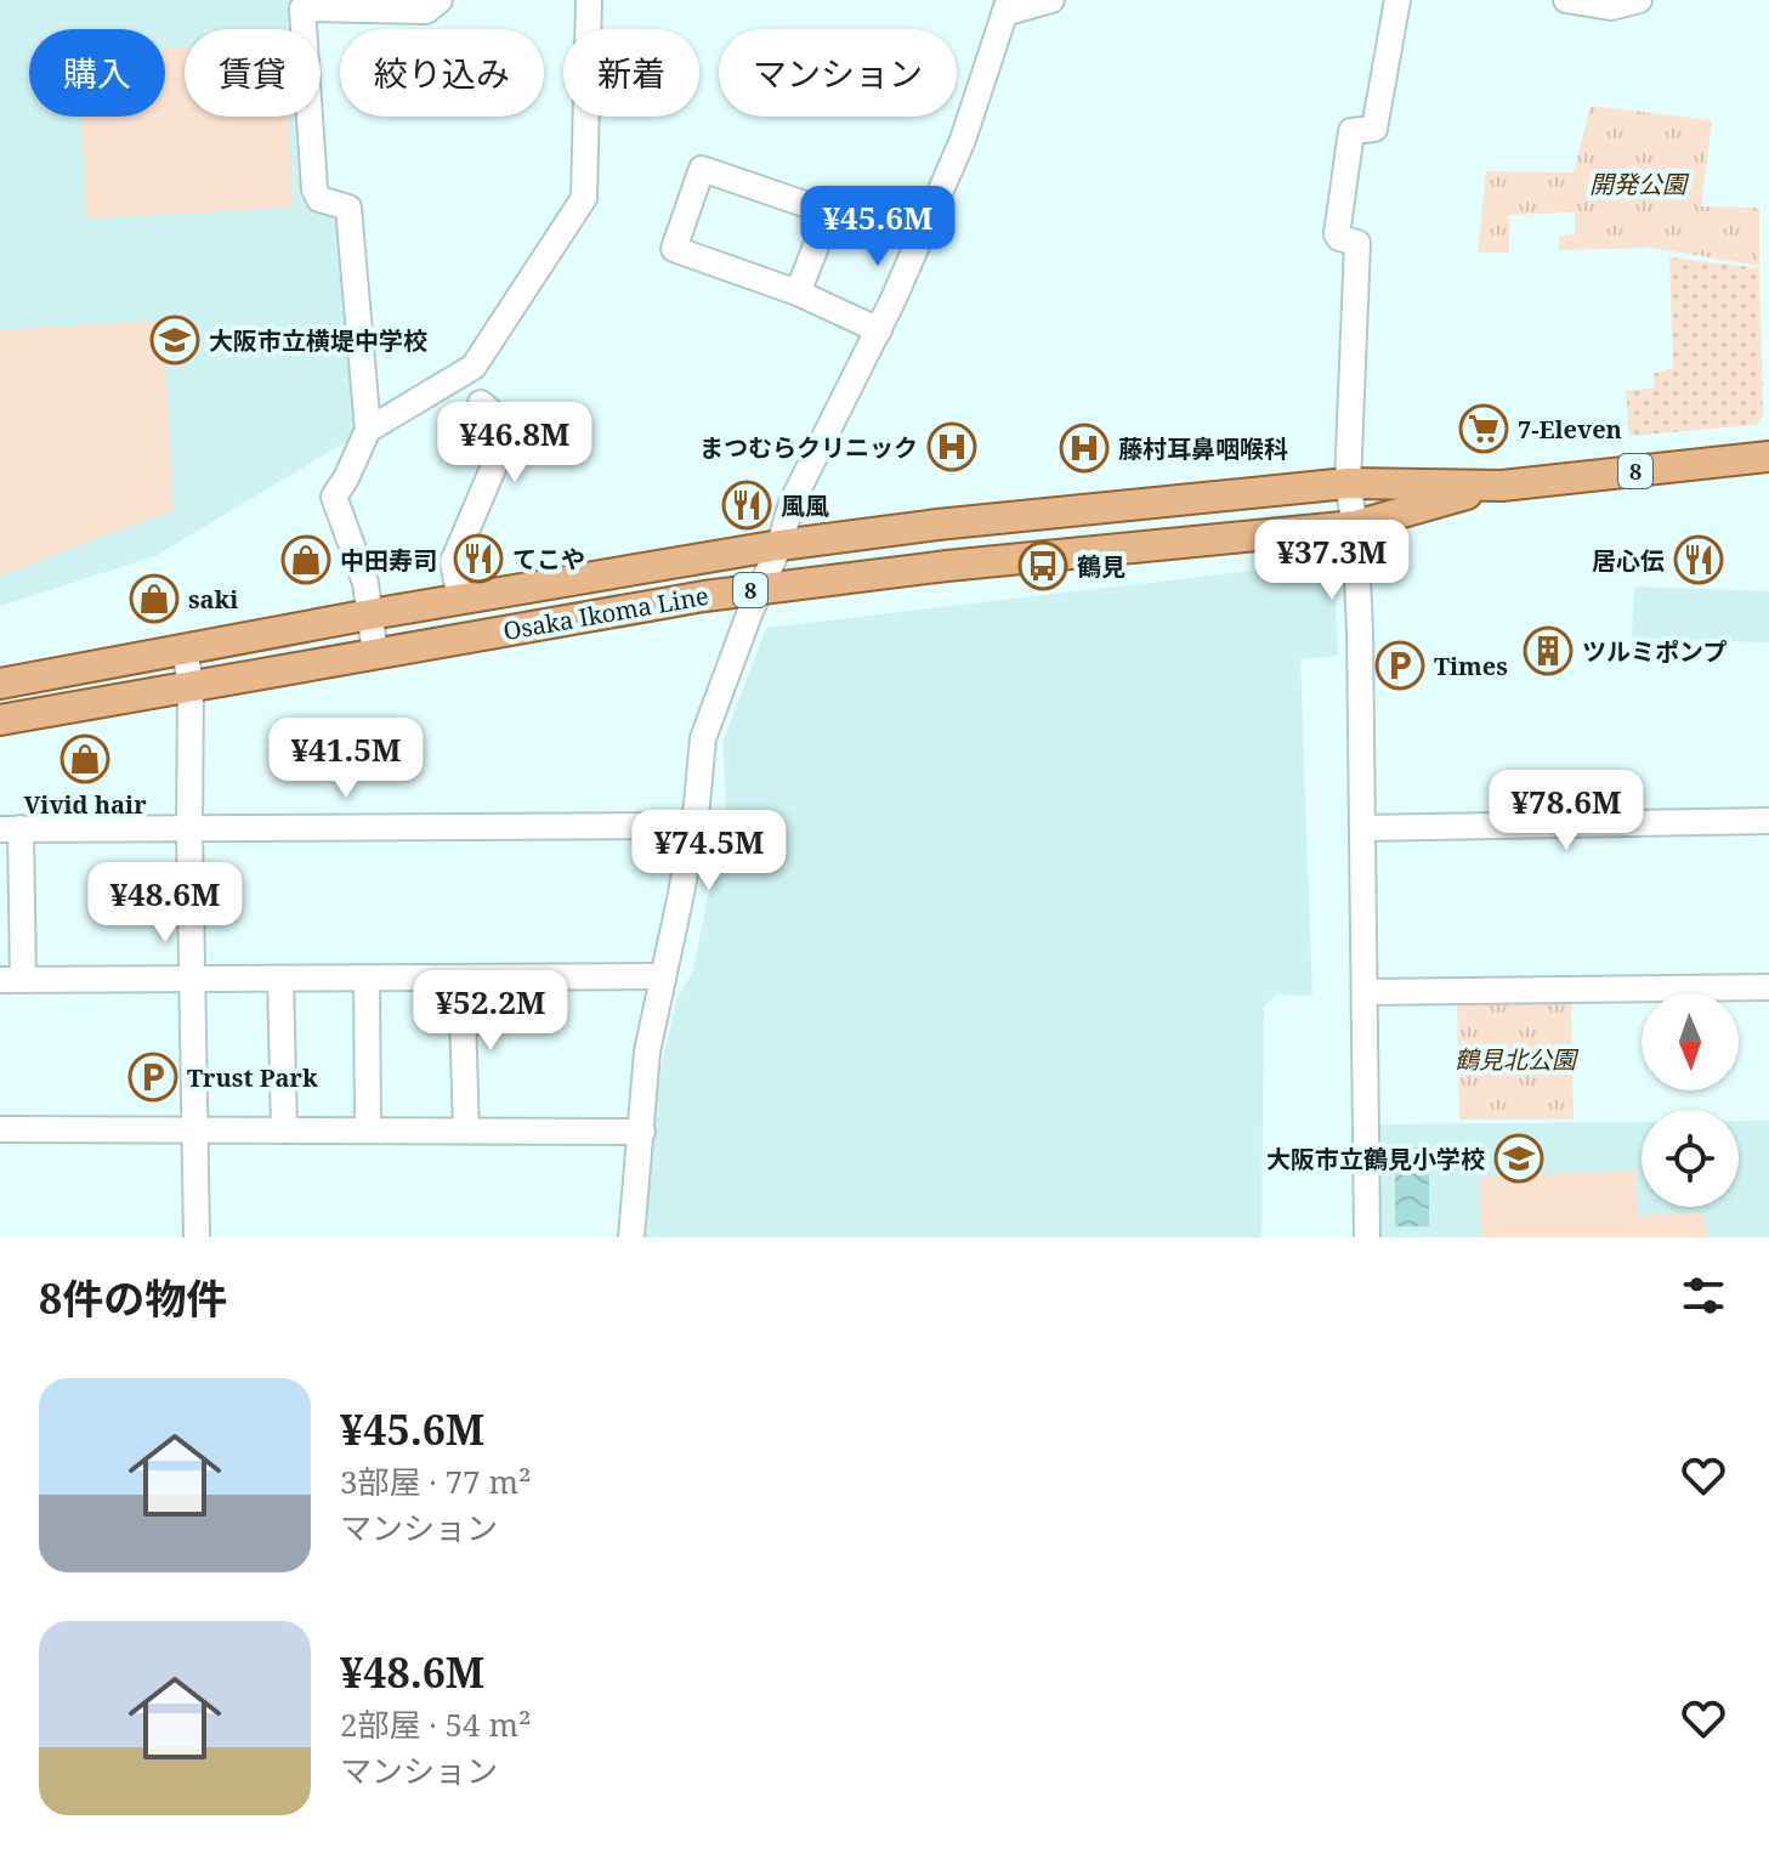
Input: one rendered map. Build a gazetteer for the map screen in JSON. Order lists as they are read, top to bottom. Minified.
{"streets":{"main road":["8","Osaka Ikoma Line"]},"parks":["開発公園","鶴見北公園"],"places":{"school or university":["大阪市立横堤中学校","大阪市立鶴見小学校"],"supermarket":["7-Eleven"],"hospital":["まつむらクリニック","藤村耳鼻咽喉科"],"restaurant":["風風","てこや","居心伝"],"shop":["中田寿司","saki","Vivid hair"],"bus stop":["鶴見"],"building":["ツルミポンプ"],"parking":["Times","Trust Park"]},"north":"bottom","page":{"chip":["購入","賃貸","絞り込み","新着","マンション"],"price":["¥45.6M","¥46.8M","¥37.3M","¥41.5M","¥78.6M","¥74.5M","¥48.6M","¥52.2M"],"heading":"8件の物件","list":[{"name":"¥45.6M","note":"3部屋 · 77 m² · マンション"},{"name":"¥48.6M","note":"2部屋 · 54 m² · マンション"}]}}
